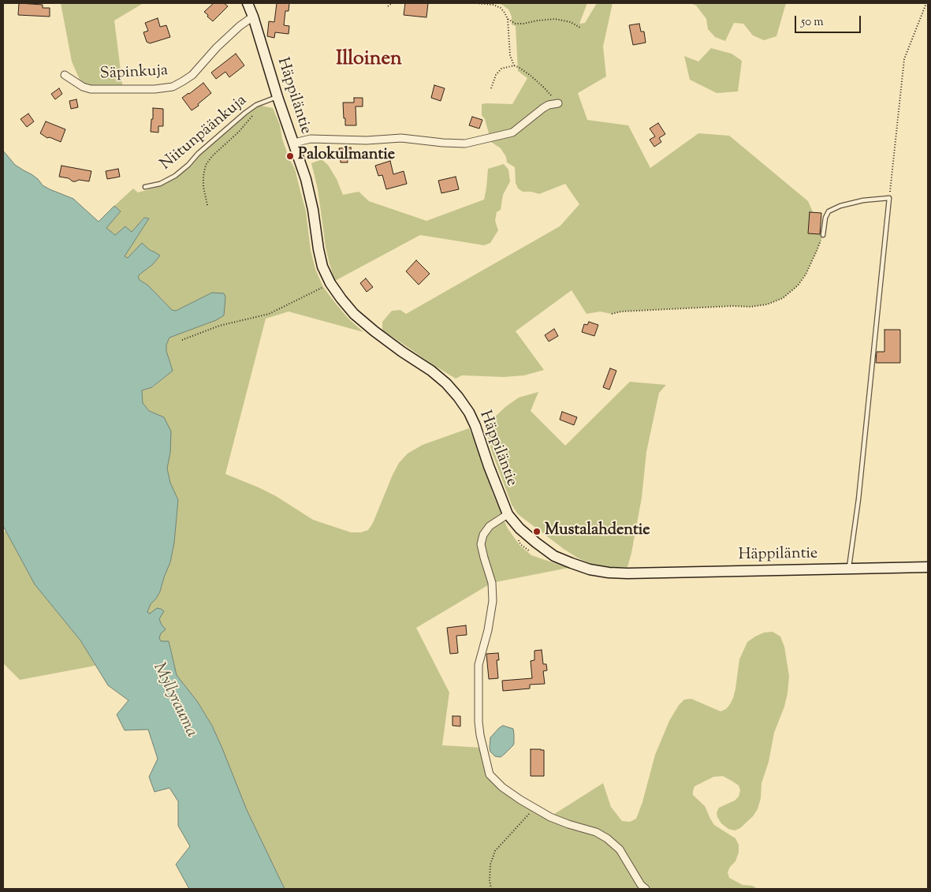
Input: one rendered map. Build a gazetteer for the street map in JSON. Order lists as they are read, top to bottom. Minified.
{"streets":{"street":["Säpinkuja","Häppiläntie"],"lane":["Niitunpäänkuja"]},"crossings":[["Säpinkuja","Häppiläntie"],["Häppiläntie","Niitunpäänkuja"]],"districts":["Illoinen"],"water":["Myllyrauma"],"places":["Palokulmantie","Mustalahdentie"],"scale_bar":"50 m"}
